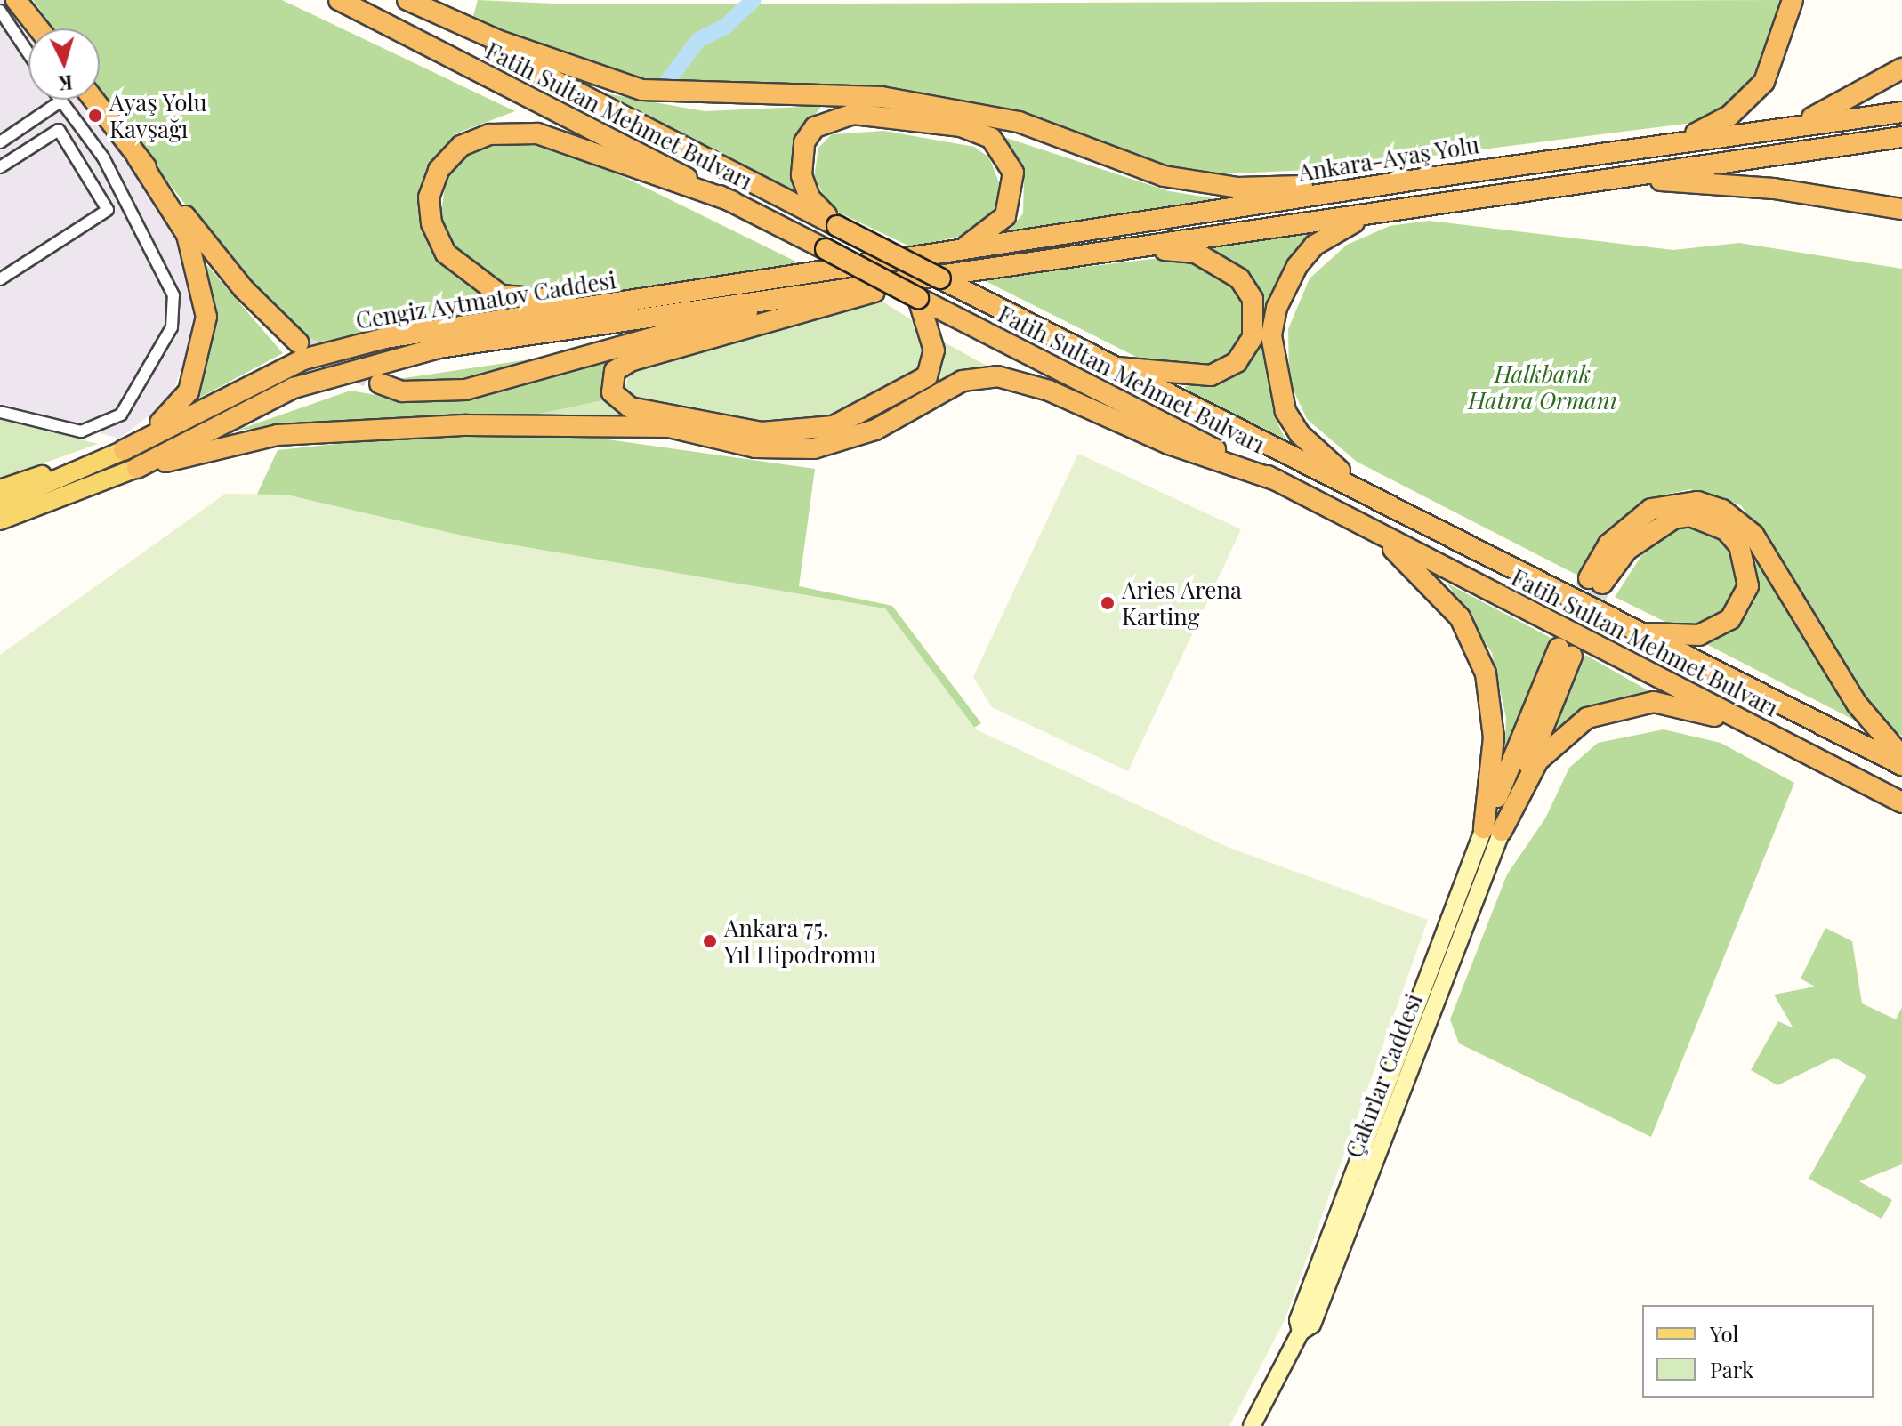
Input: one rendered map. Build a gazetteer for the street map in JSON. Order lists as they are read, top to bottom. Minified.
{"streets":{"highway":["Fatih Sultan Mehmet Bulvarı","Ankara-Ayaş Yolu","Cengiz Aytmatov Caddesi"],"main road":["Çakırlar Caddesi"]},"crossings":[["Fatih Sultan Mehmet Bulvarı","Cengiz Aytmatov Caddesi"],["Ankara-Ayaş Yolu","Cengiz Aytmatov Caddesi"]],"parks":["Halkbank Hatıra Ormanı"],"places":["Ayaş Yolu Kavşağı","Aries Arena Karting","Ankara 75. Yıl Hipodromu"],"legend":["Yol","Park"],"north":"bottom"}
